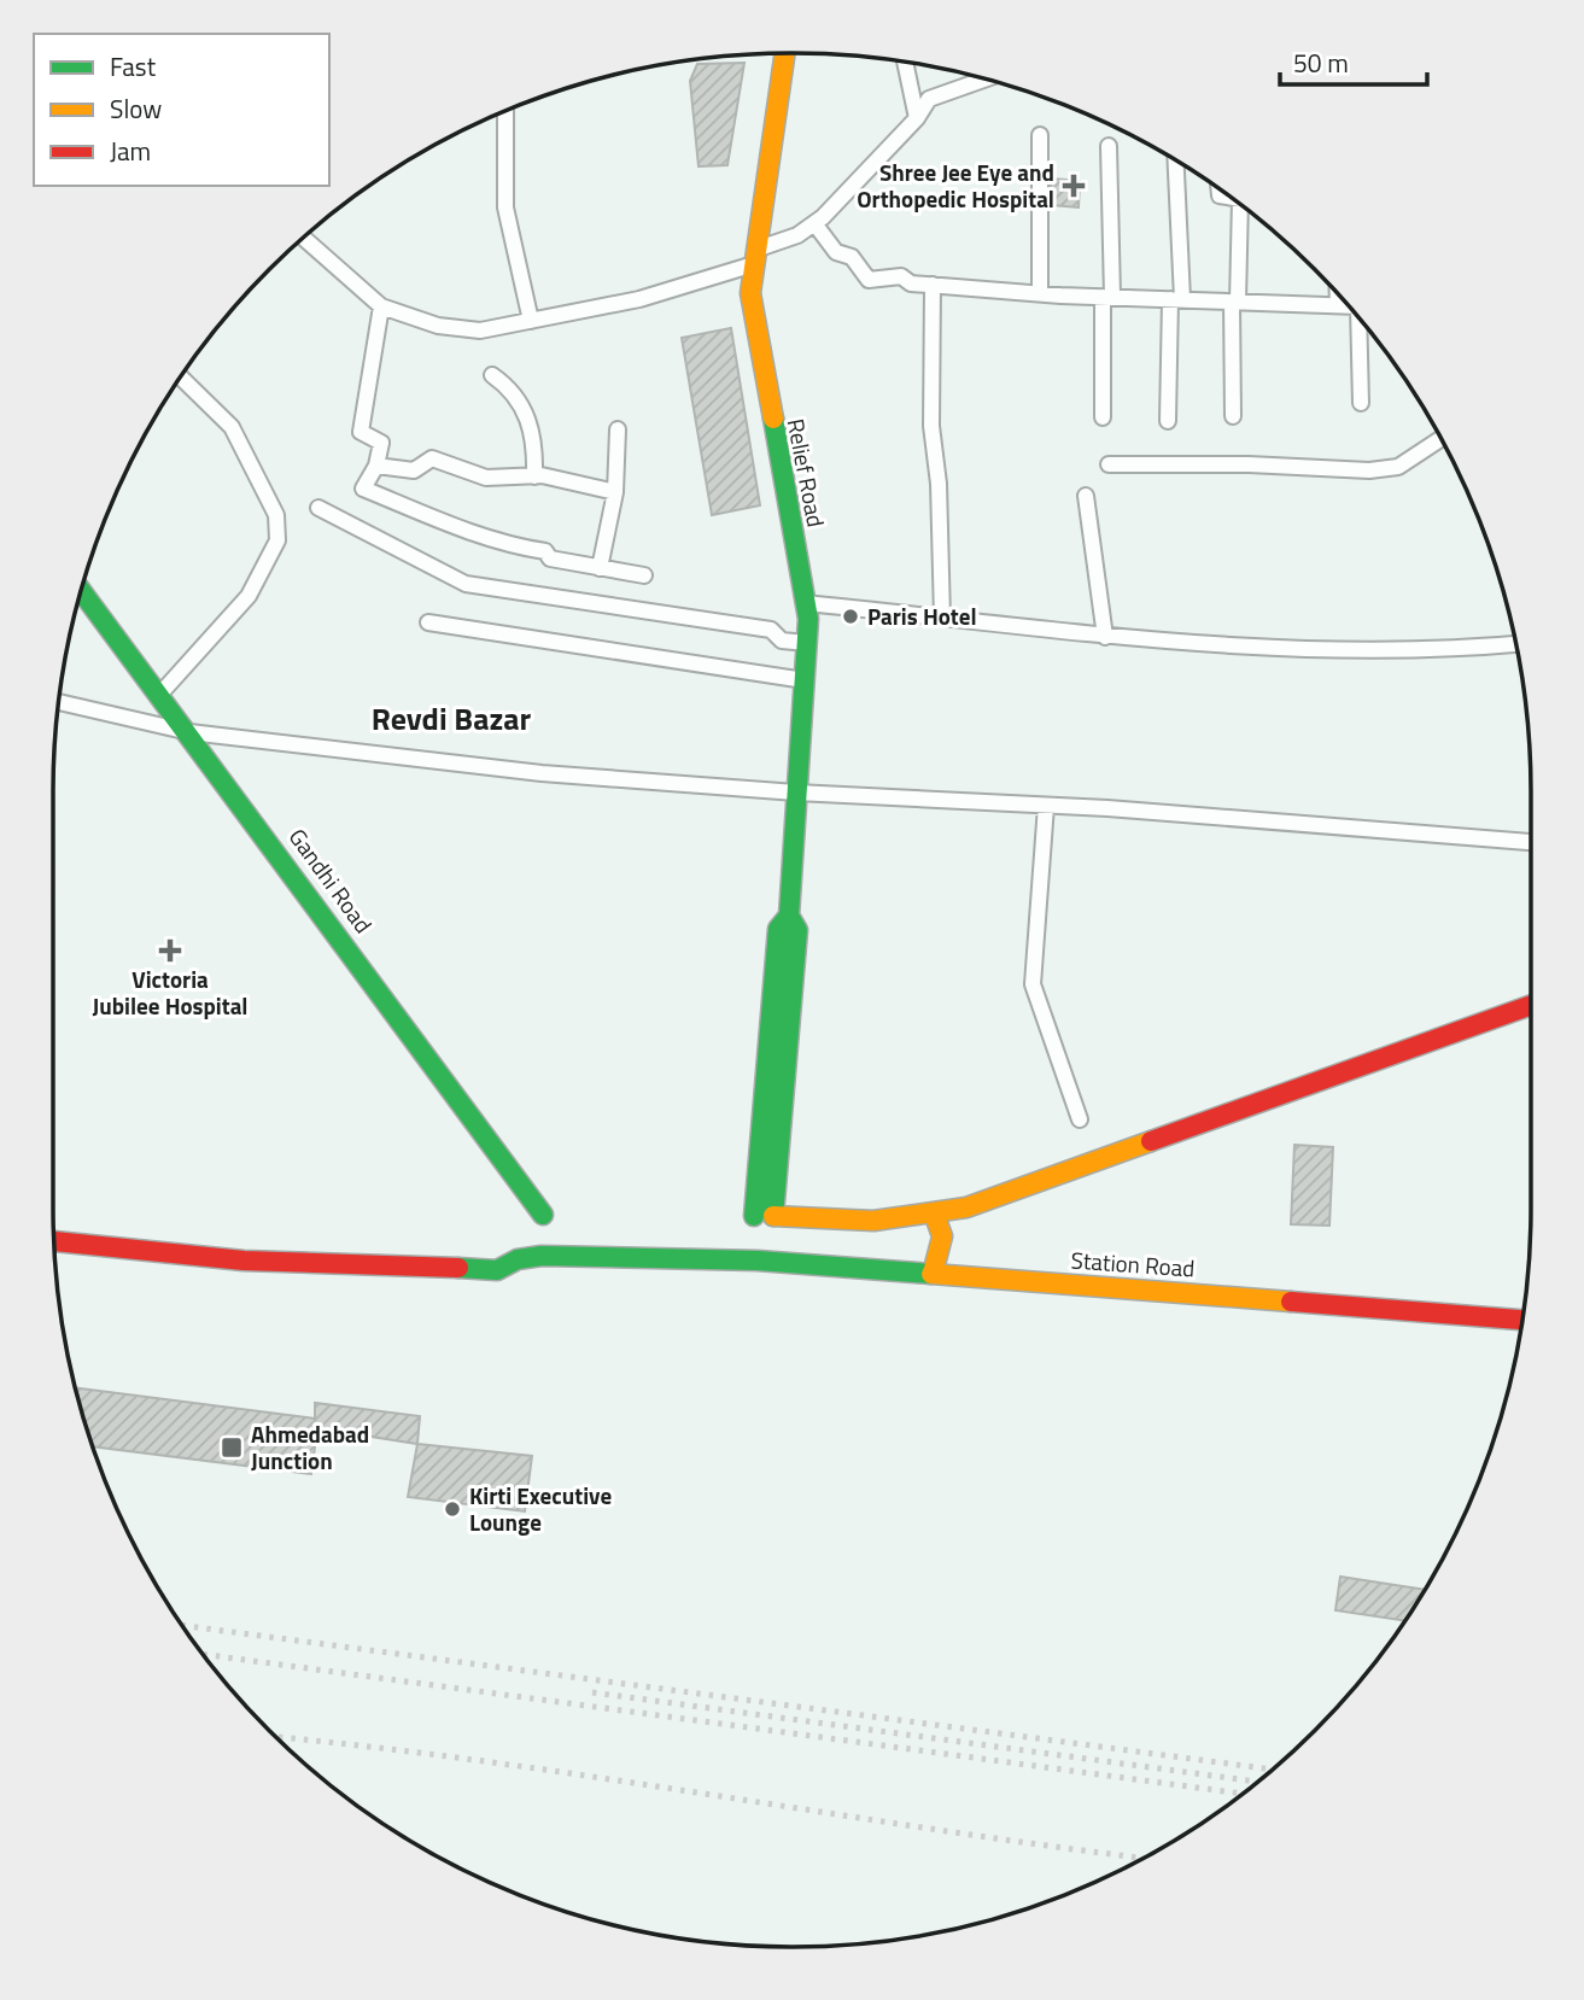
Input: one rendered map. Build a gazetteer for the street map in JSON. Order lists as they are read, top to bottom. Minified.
{"streets":{"main road":["Relief Road","Gandhi Road","Station Road"]},"districts":["Revdi Bazar"],"places":{"health":["Shree Jee Eye and Orthopedic Hospital","Victoria Jubilee Hospital"],"other":["Paris Hotel","Kirti Executive Lounge"],"transit":["Ahmedabad Junction"]},"legend":["Fast","Slow","Jam"],"scale_bar":"50 m"}
